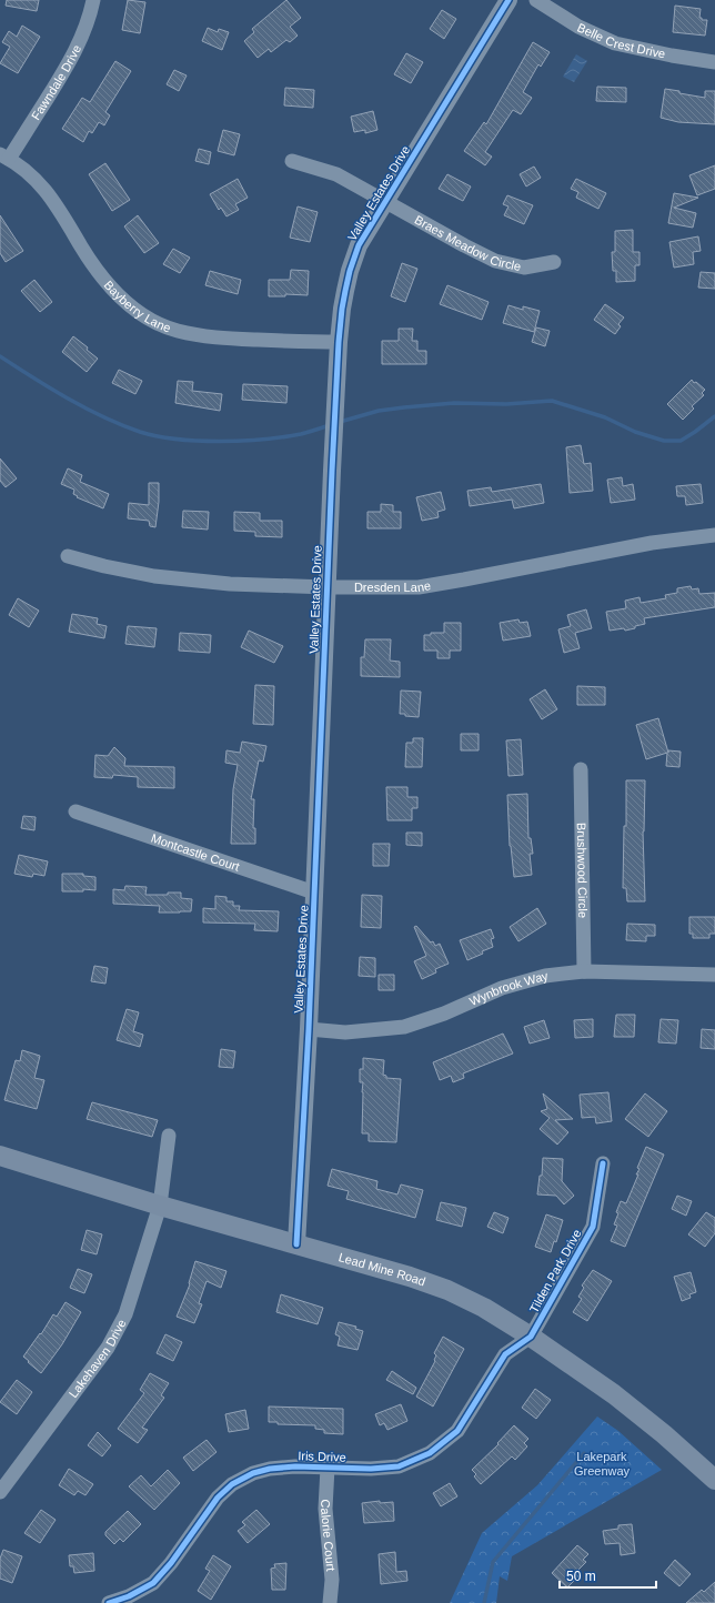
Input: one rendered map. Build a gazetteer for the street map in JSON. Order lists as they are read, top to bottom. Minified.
{"streets":{"main road":["Lead Mine Road"],"street":["Belle Crest Drive","Fawndale Drive","Valley Estates Drive","Braes Meadow Circle","Bayberry Lane","Dresden Lane","Montcastle Court","Brushwood Circle","Wynbrook Way","Tilden Park Drive","Lakehaven Drive","Iris Drive","Calorie Court"]},"crossings":[["Fawndale Drive","Bayberry Lane"],["Valley Estates Drive","Braes Meadow Circle"],["Valley Estates Drive","Bayberry Lane"],["Valley Estates Drive","Dresden Lane"],["Valley Estates Drive","Montcastle Court"],["Valley Estates Drive","Wynbrook Way"],["Valley Estates Drive","Lead Mine Road"],["Brushwood Circle","Wynbrook Way"],["Lead Mine Road","Tilden Park Drive"],["Lead Mine Road","Lakehaven Drive"],["Lead Mine Road","Iris Drive"],["Tilden Park Drive","Iris Drive"],["Iris Drive","Calorie Court"]],"parks":["Lakepark Greenway"],"scale_bar":"50 m"}
